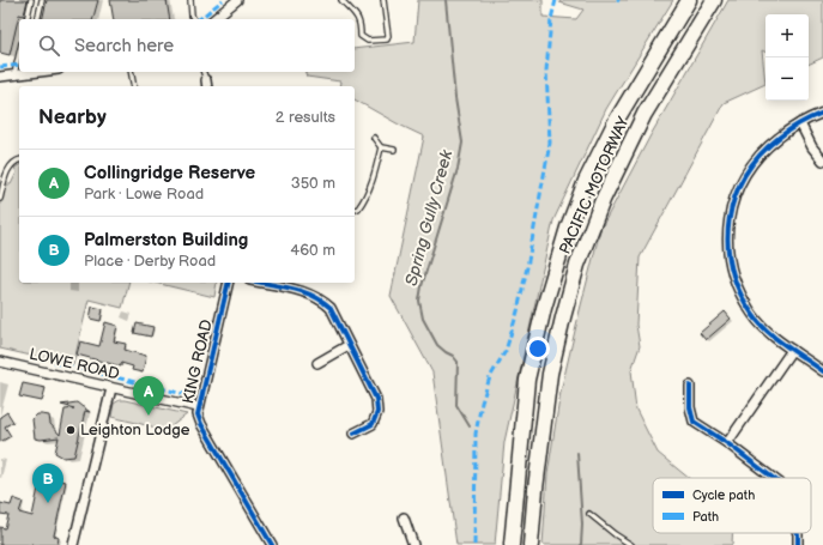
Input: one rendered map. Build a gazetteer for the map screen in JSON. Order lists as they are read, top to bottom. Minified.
{"streets":{"highway":["PACIFIC MOTORWAY"],"street":["KING ROAD","LOWE ROAD"]},"crossings":[["KING ROAD","LOWE ROAD"]],"water":["Spring Gully Creek"],"places":["Leighton Lodge"],"legend":["Cycle path","Path"],"page":{"map_buttons":["+","−"],"search":"Search here","heading":["Nearby","2 results"],"list":[{"mark":"A","name":"Collingridge Reserve","note":"Park · Lowe Road","value":"350 m"},{"mark":"B","name":"Palmerston Building","note":"Place · Derby Road","value":"460 m"}],"pins":["A","B"]}}
